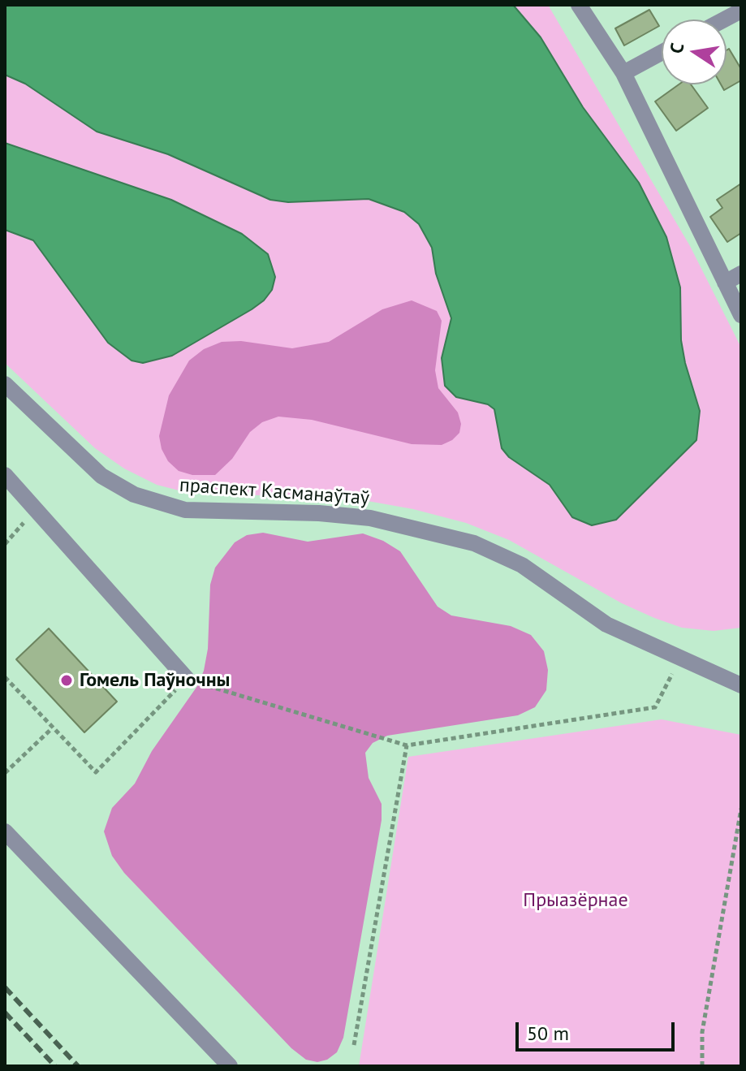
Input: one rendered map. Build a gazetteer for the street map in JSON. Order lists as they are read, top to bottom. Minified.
{"streets":{"street":["праспект Касманаўтаў"]},"parks":["Прыазёрнае"],"places":["Гомель Паўночны"],"scale_bar":"50 m","north":"left"}
